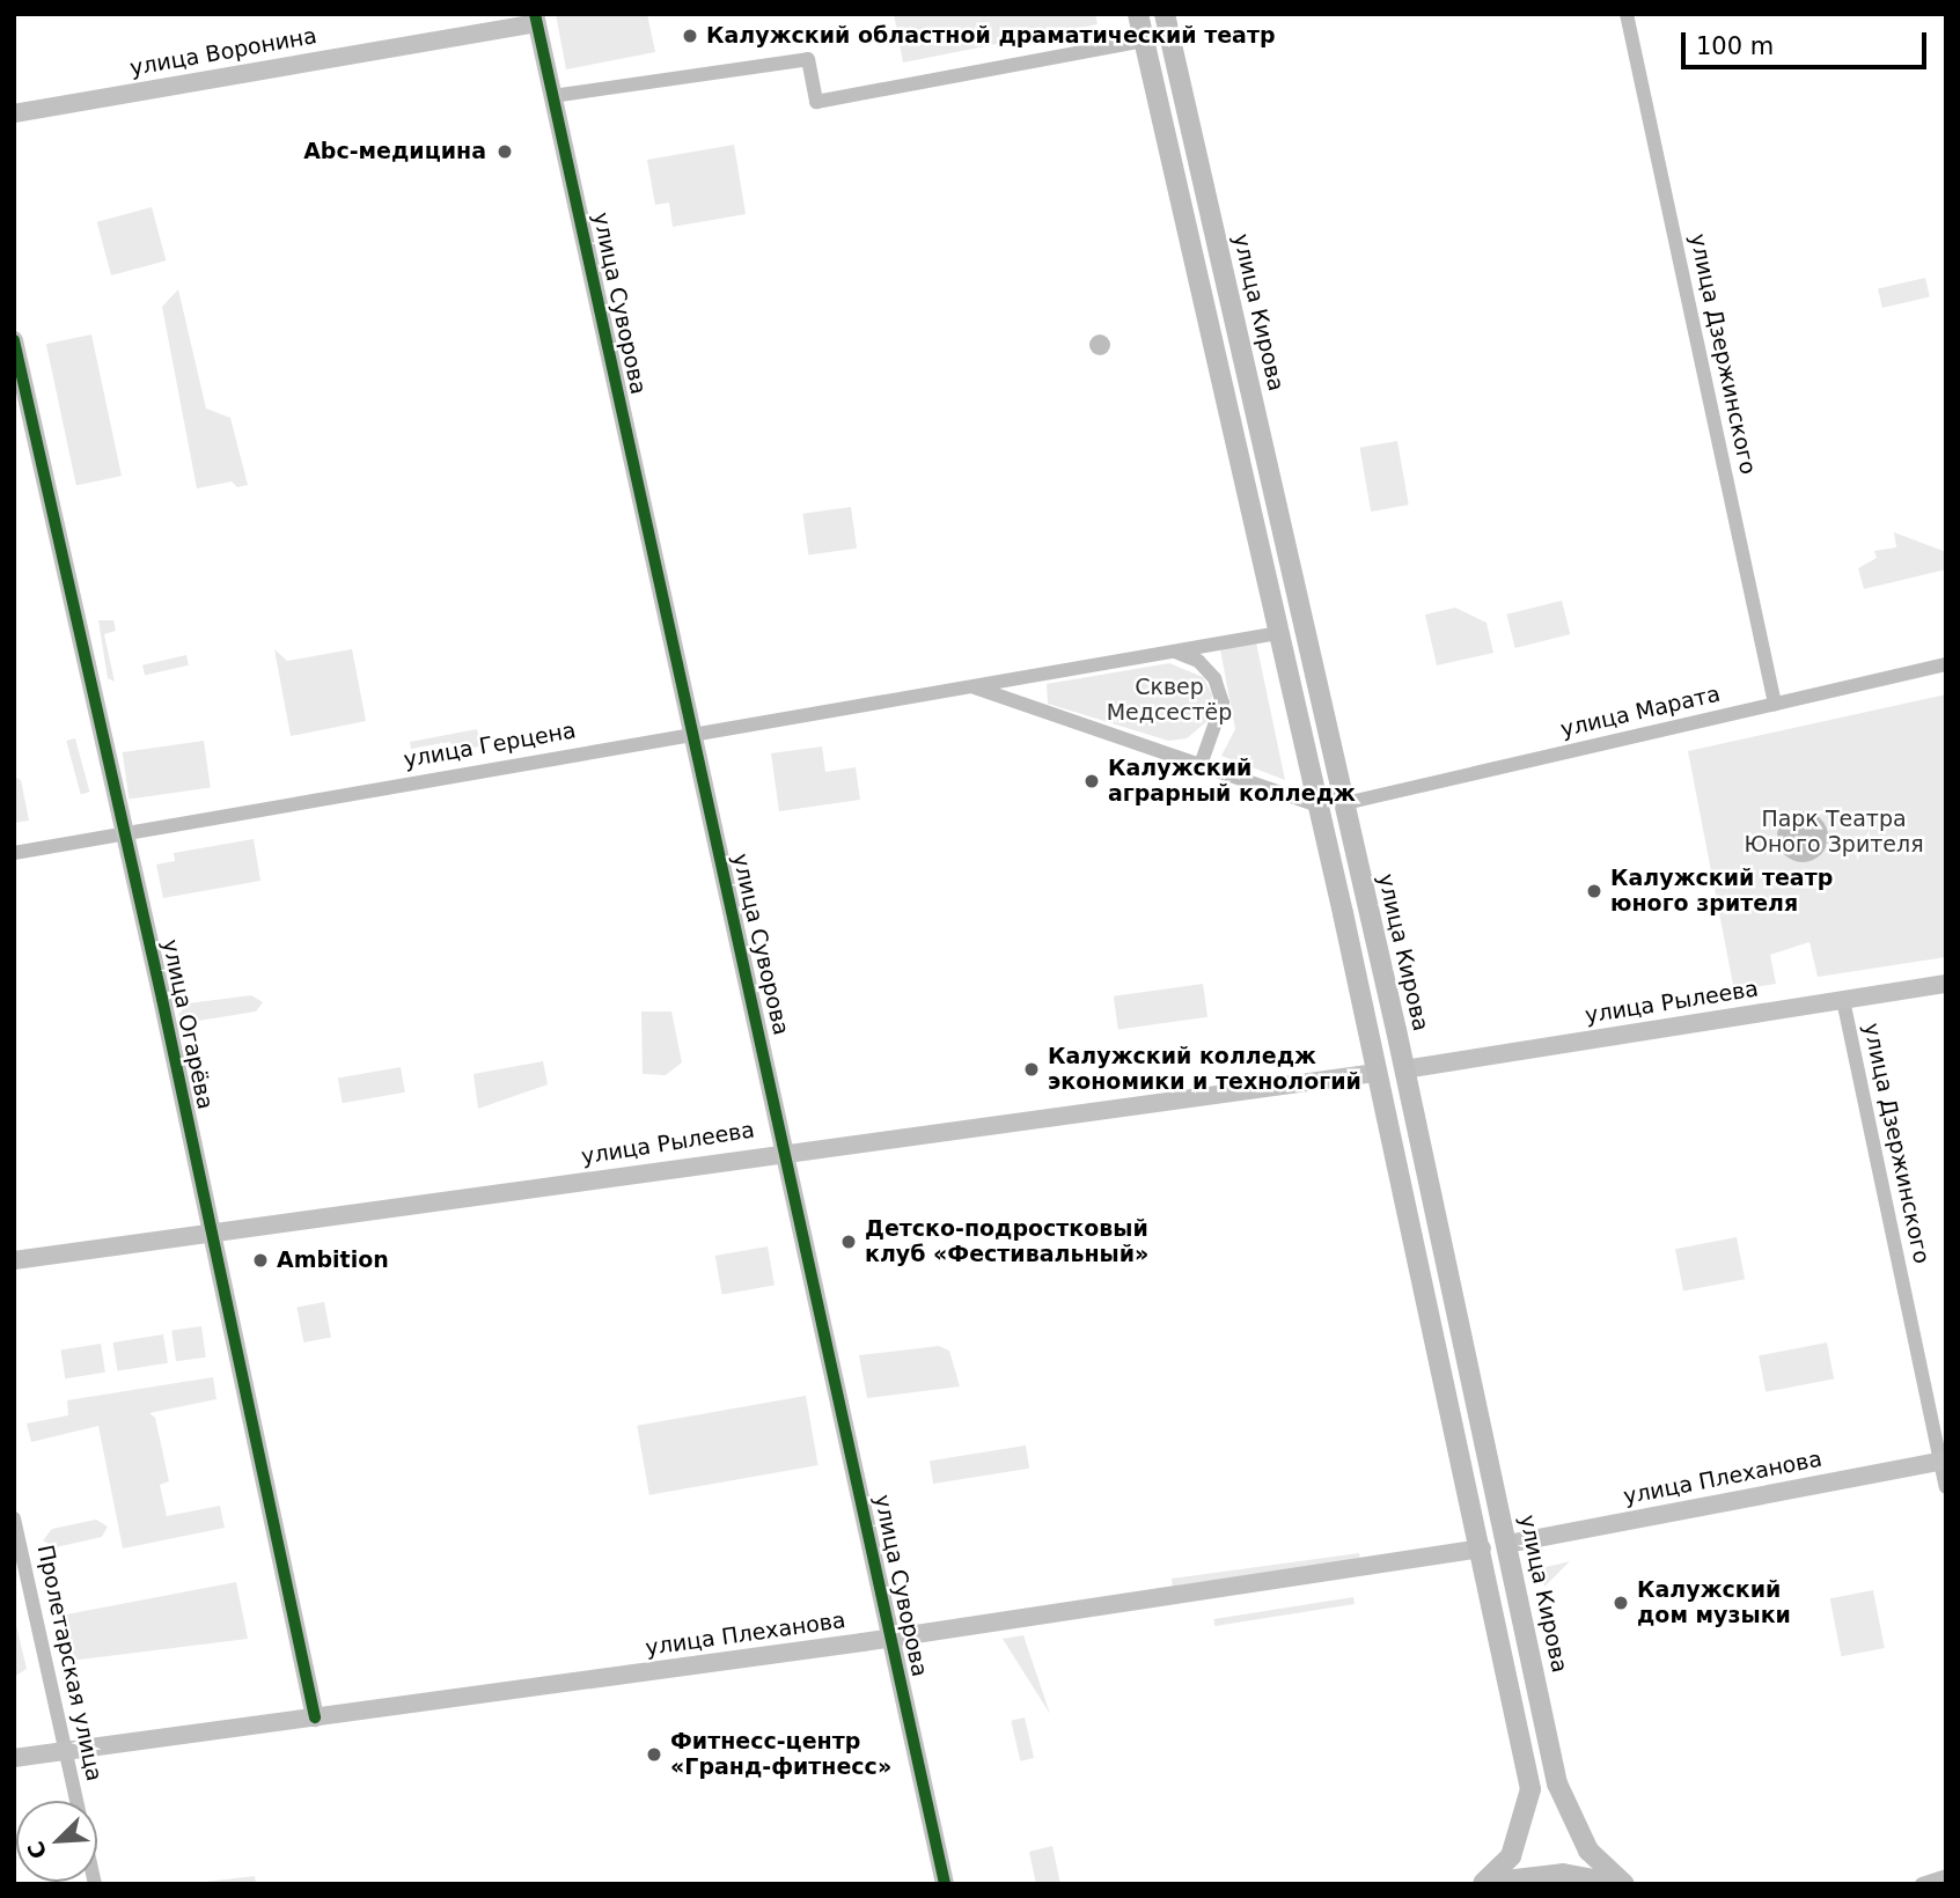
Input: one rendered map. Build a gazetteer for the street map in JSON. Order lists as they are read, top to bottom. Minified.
{"streets":{"main road":["улица Кирова"],"street":["улица Воронина","улица Суворова","улица Дзержинского","улица Марата","улица Герцена","улица Рылеева","улица Огарёва","улица Плеханова","Пролетарская улица"]},"crossings":[["улица Воронина","улица Суворова"],["улица Суворова","улица Герцена"],["улица Суворова","улица Рылеева"],["улица Суворова","улица Плеханова"],["улица Кирова","улица Марата"],["улица Кирова","улица Рылеева"],["улица Кирова","улица Плеханова"],["улица Дзержинского","улица Марата"],["улица Дзержинского","улица Рылеева"],["улица Дзержинского","улица Плеханова"],["улица Герцена","улица Огарёва"],["улица Рылеева","улица Огарёва"],["улица Огарёва","улица Плеханова"],["улица Плеханова","Пролетарская улица"]],"parks":["Сквер Медсестёр","Парк Театра Юного Зрителя"],"places":["Калужский областной драматический театр","Abc-медицина","Калужский аграрный колледж","Калужский театр юного зрителя","Калужский колледж экономики и технологий","Детско-подростковый клуб «Фестивальный»","Ambition","Калужский дом музыки","Фитнесс-центр «Гранд-фитнесс»"],"scale_bar":"100 m","north":"bottom left"}
